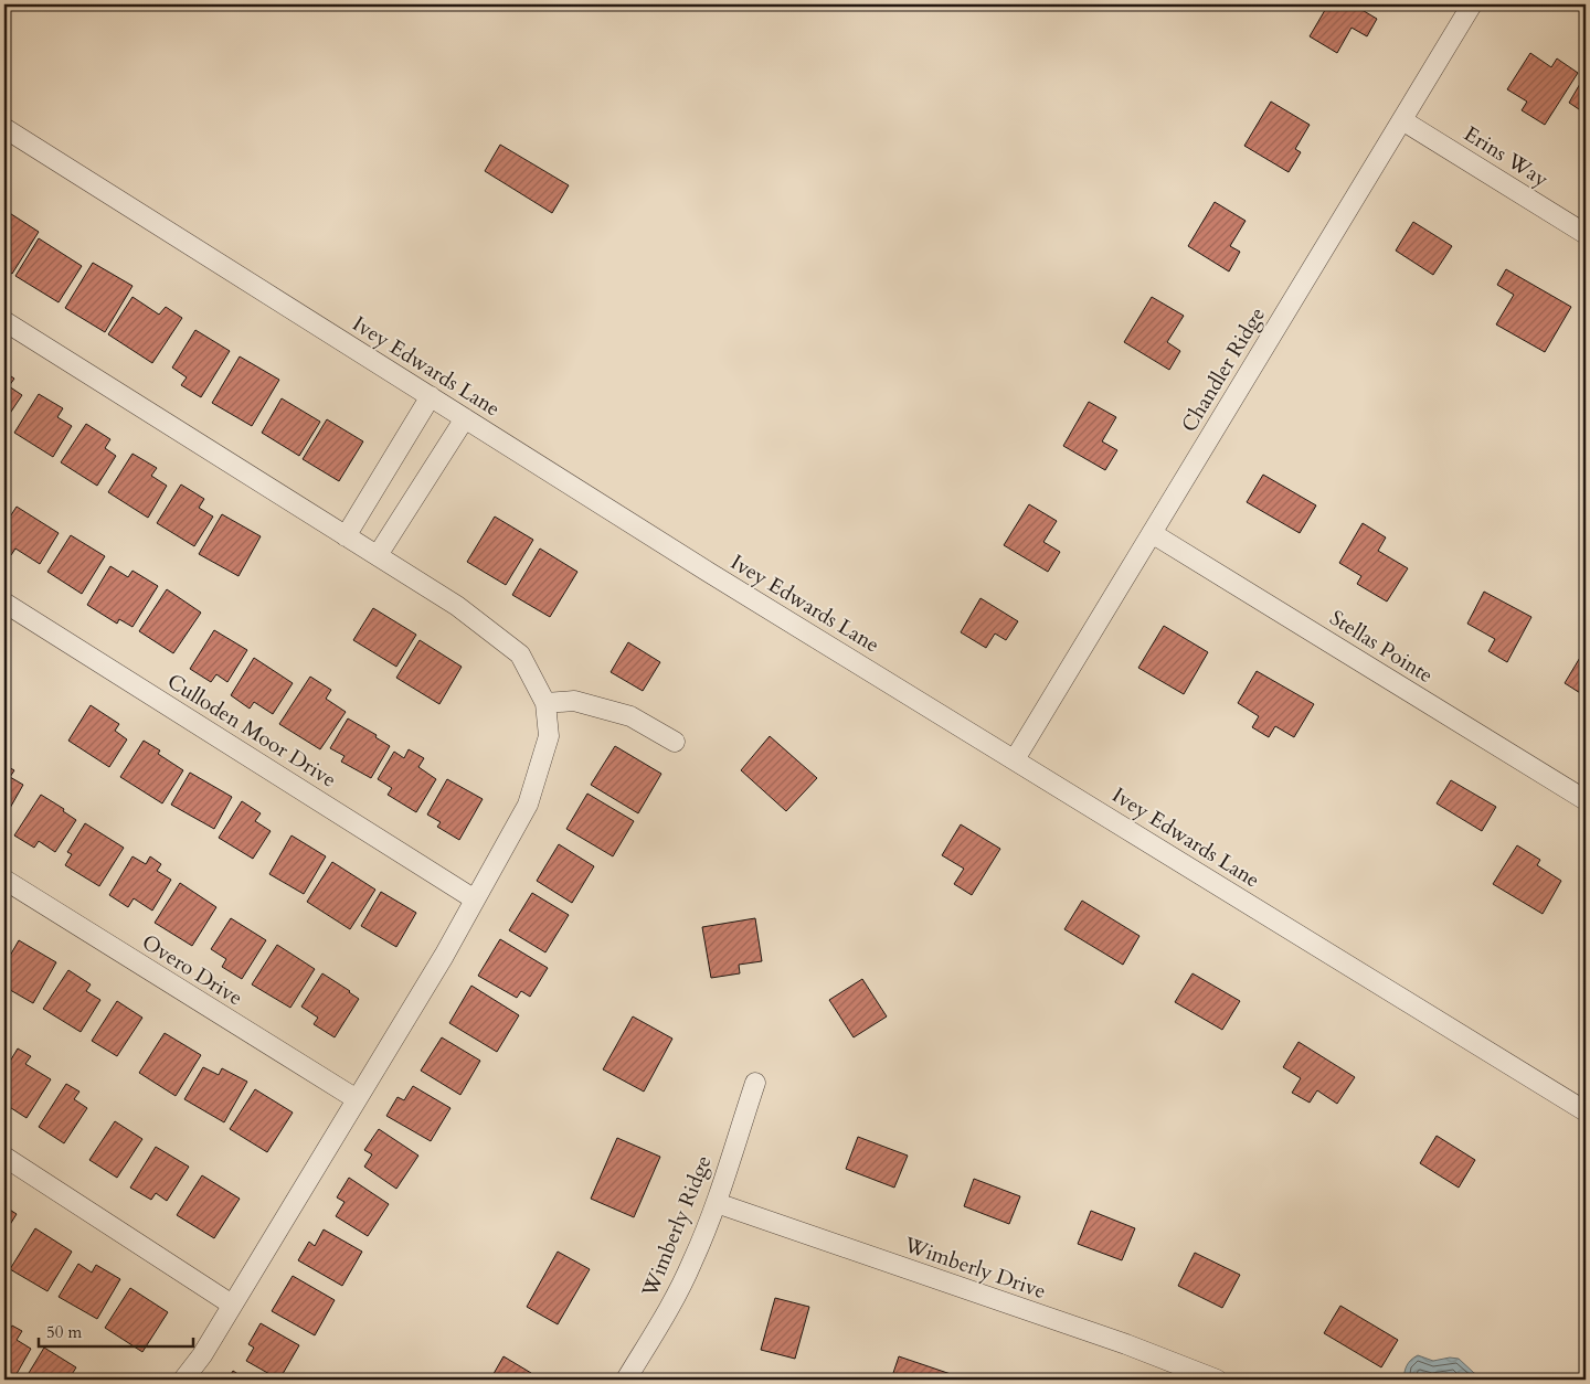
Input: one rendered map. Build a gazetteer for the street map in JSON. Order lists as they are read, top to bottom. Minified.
{"streets":{"street":["Erins Way","Ivey Edwards Lane","Chandler Ridge","Stellas Pointe","Culloden Moor Drive","Overo Drive","Wimberly Ridge","Wimberly Drive"]},"crossings":[["Erins Way","Chandler Ridge"],["Ivey Edwards Lane","Chandler Ridge"],["Chandler Ridge","Stellas Pointe"],["Wimberly Ridge","Wimberly Drive"]],"scale_bar":"50 m"}
